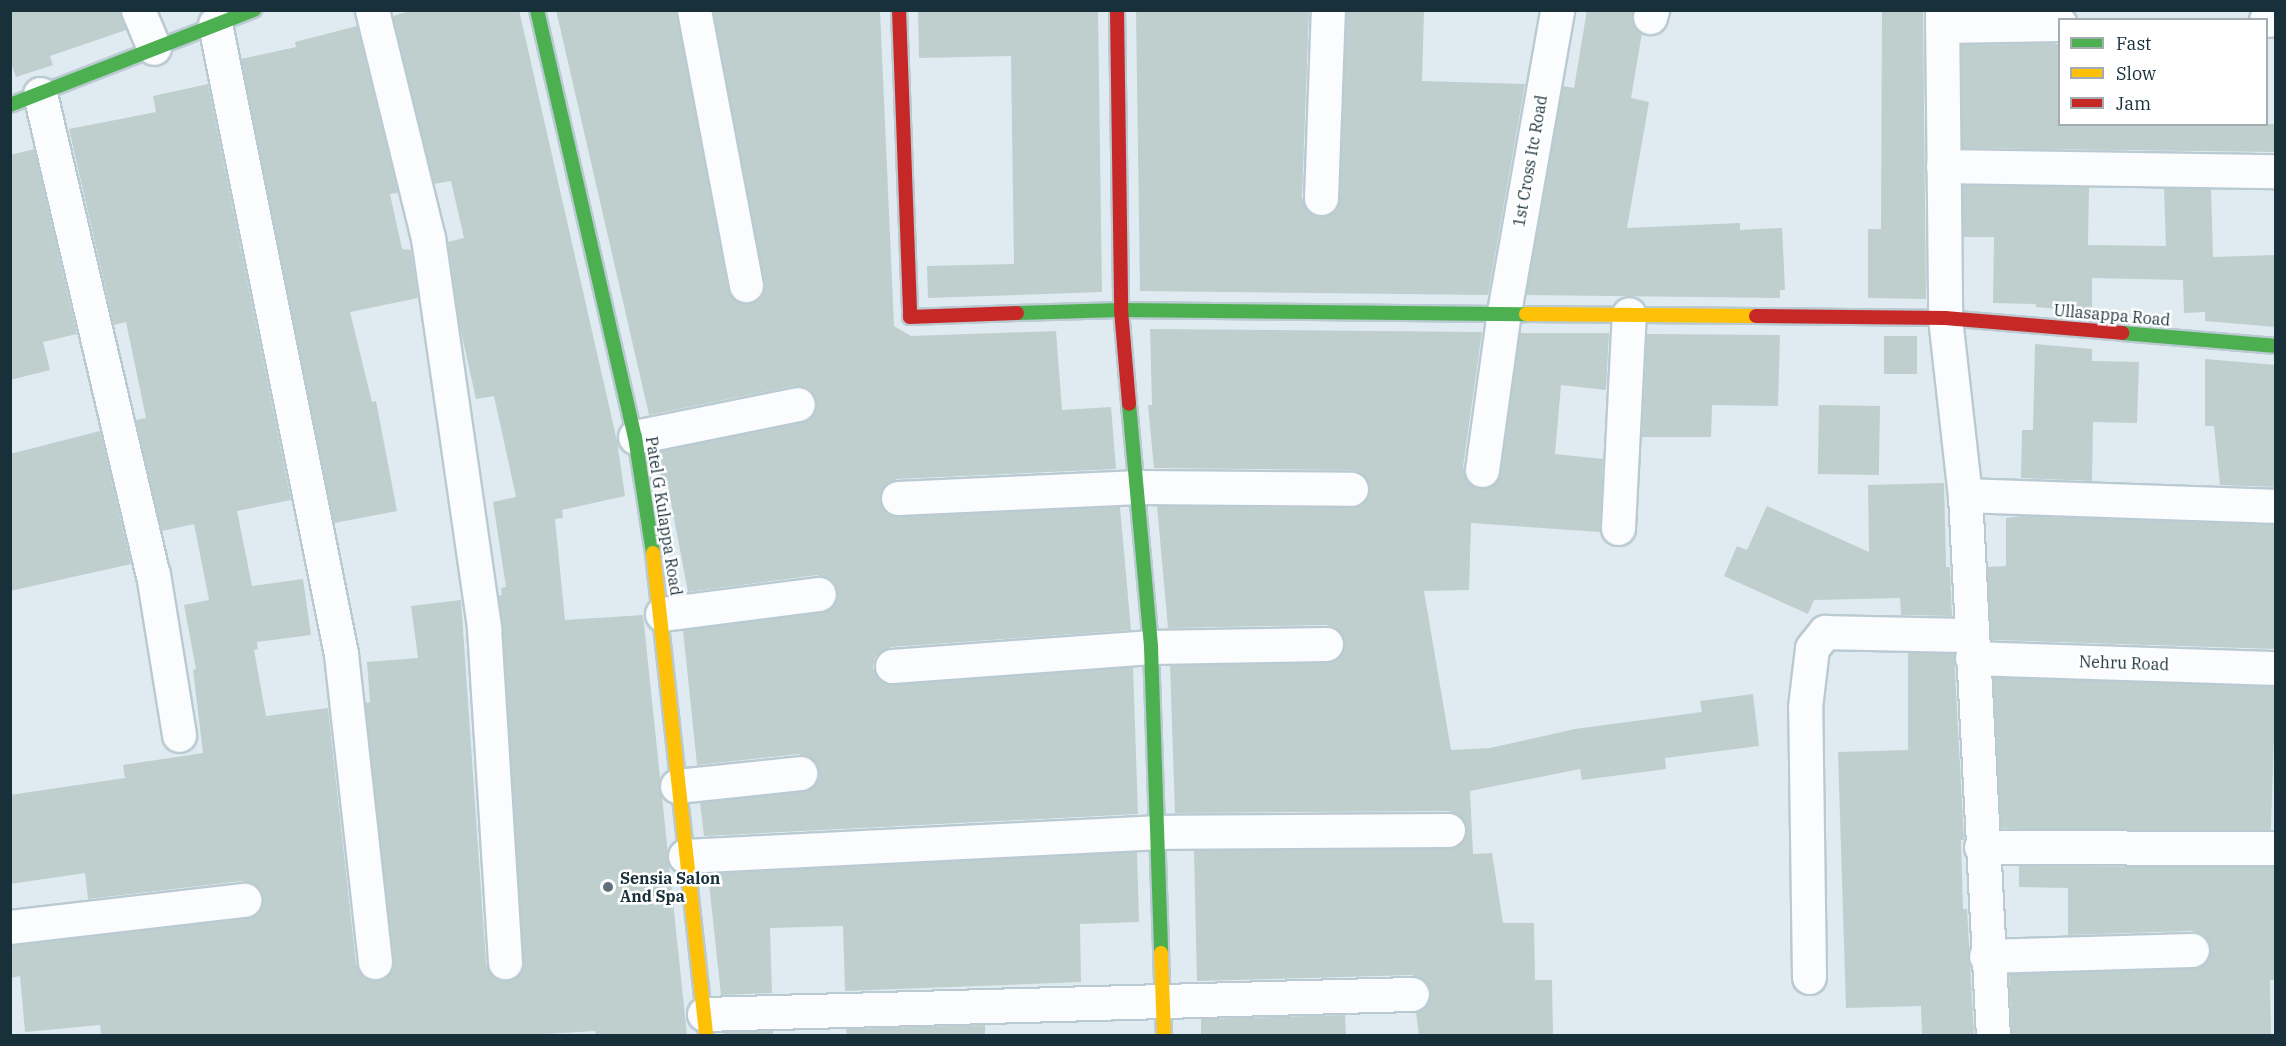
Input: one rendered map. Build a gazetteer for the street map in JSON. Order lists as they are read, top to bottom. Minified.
{"streets":{"street":["1st Cross Itc Road","Ullasappa Road","Patel G Kulappa Road","Nehru Road"]},"crossings":[["1st Cross Itc Road","Ullasappa Road"]],"places":["Sensia Salon And Spa"],"legend":["Fast","Slow","Jam"]}
